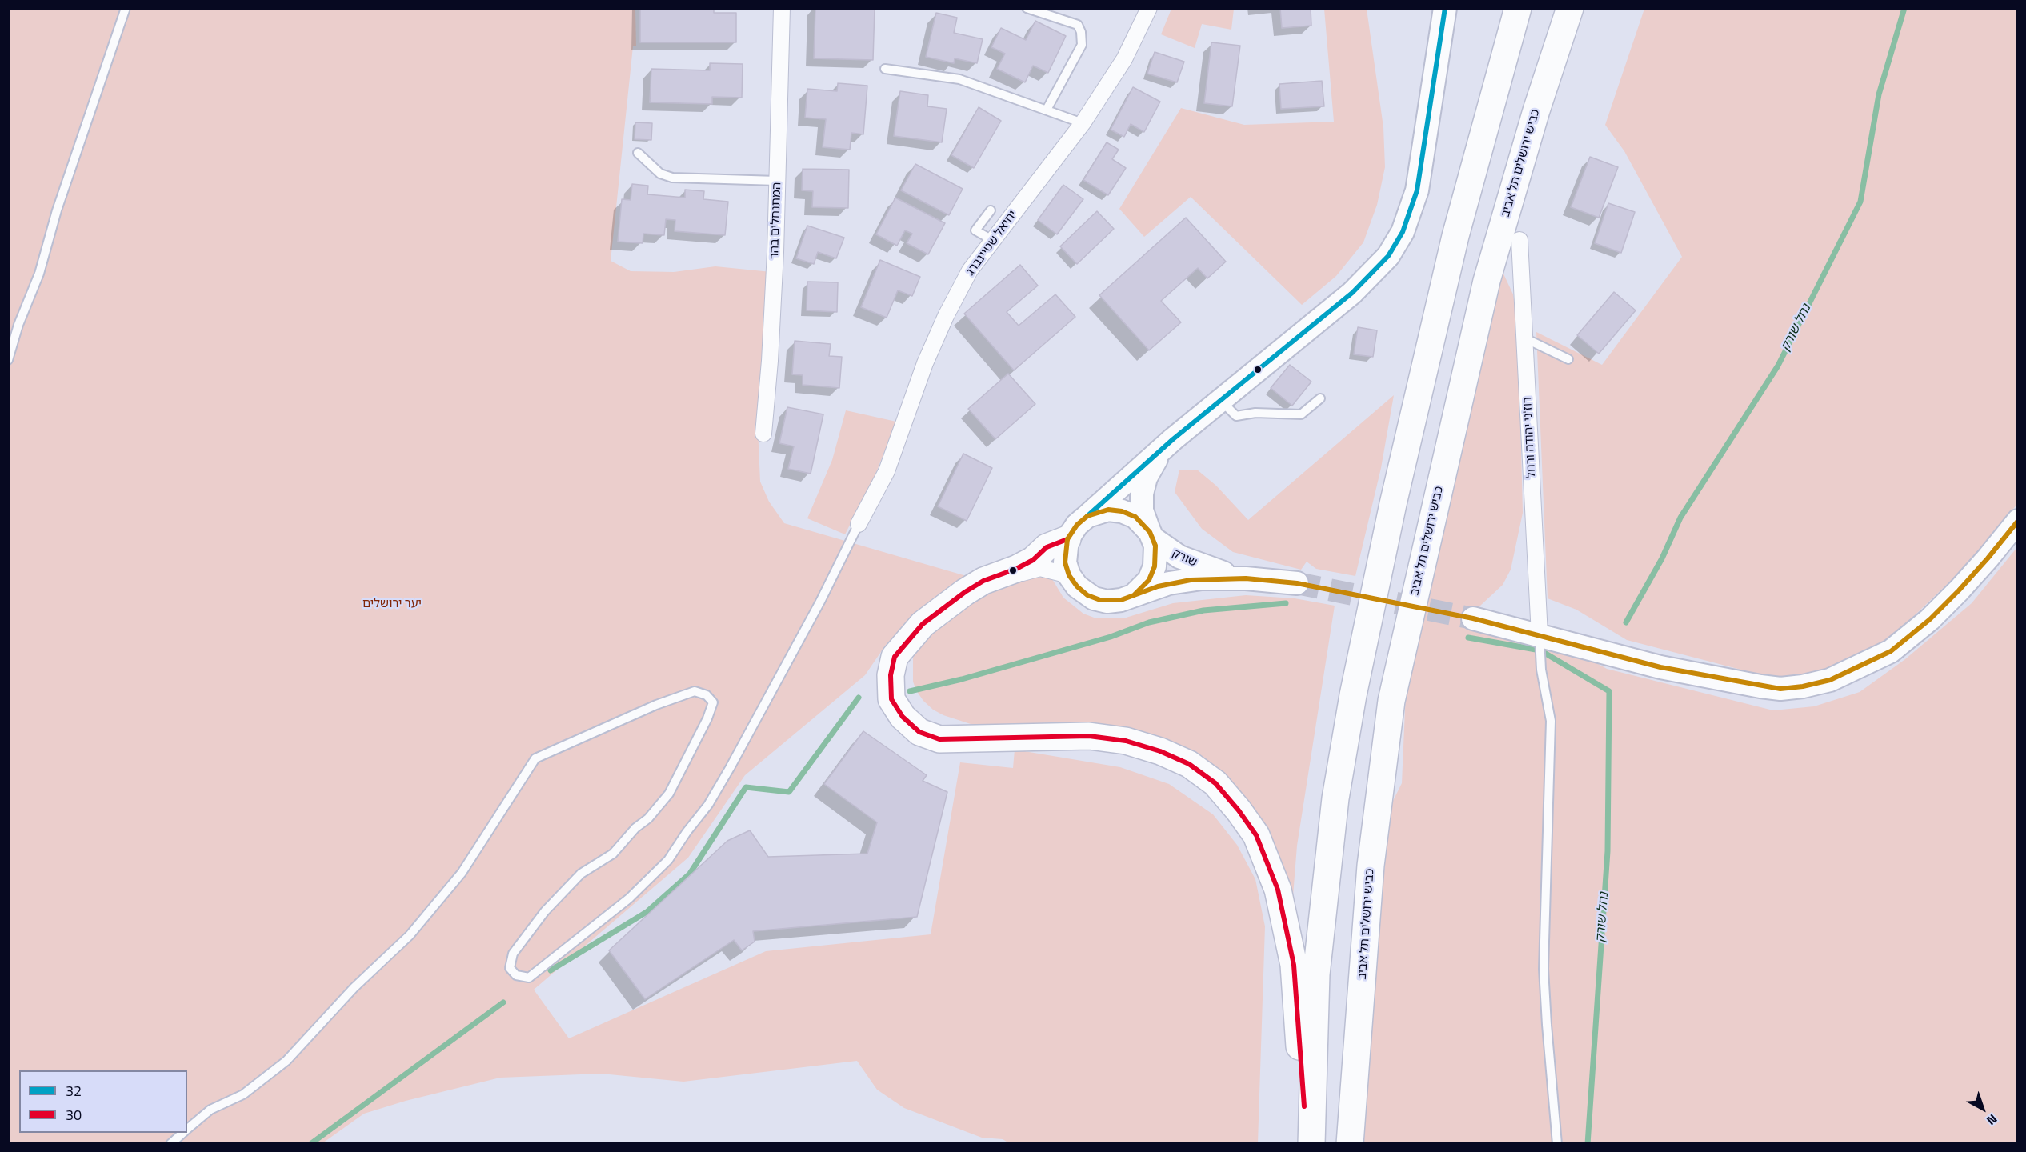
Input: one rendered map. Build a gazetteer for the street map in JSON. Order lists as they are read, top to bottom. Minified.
{"streets":{"highway":["כביש ירושלים תל אביב"],"main road":["שורק"],"street":["המתנחלים בהר","יחיאל שטיינברג","רוז'ני יהודה ורחל"]},"water":["נחל שורק"],"parks":["יער ירושלים"],"lines":["transit line 32","transit line 30"],"legend":["32","30"],"north":"bottom right"}
